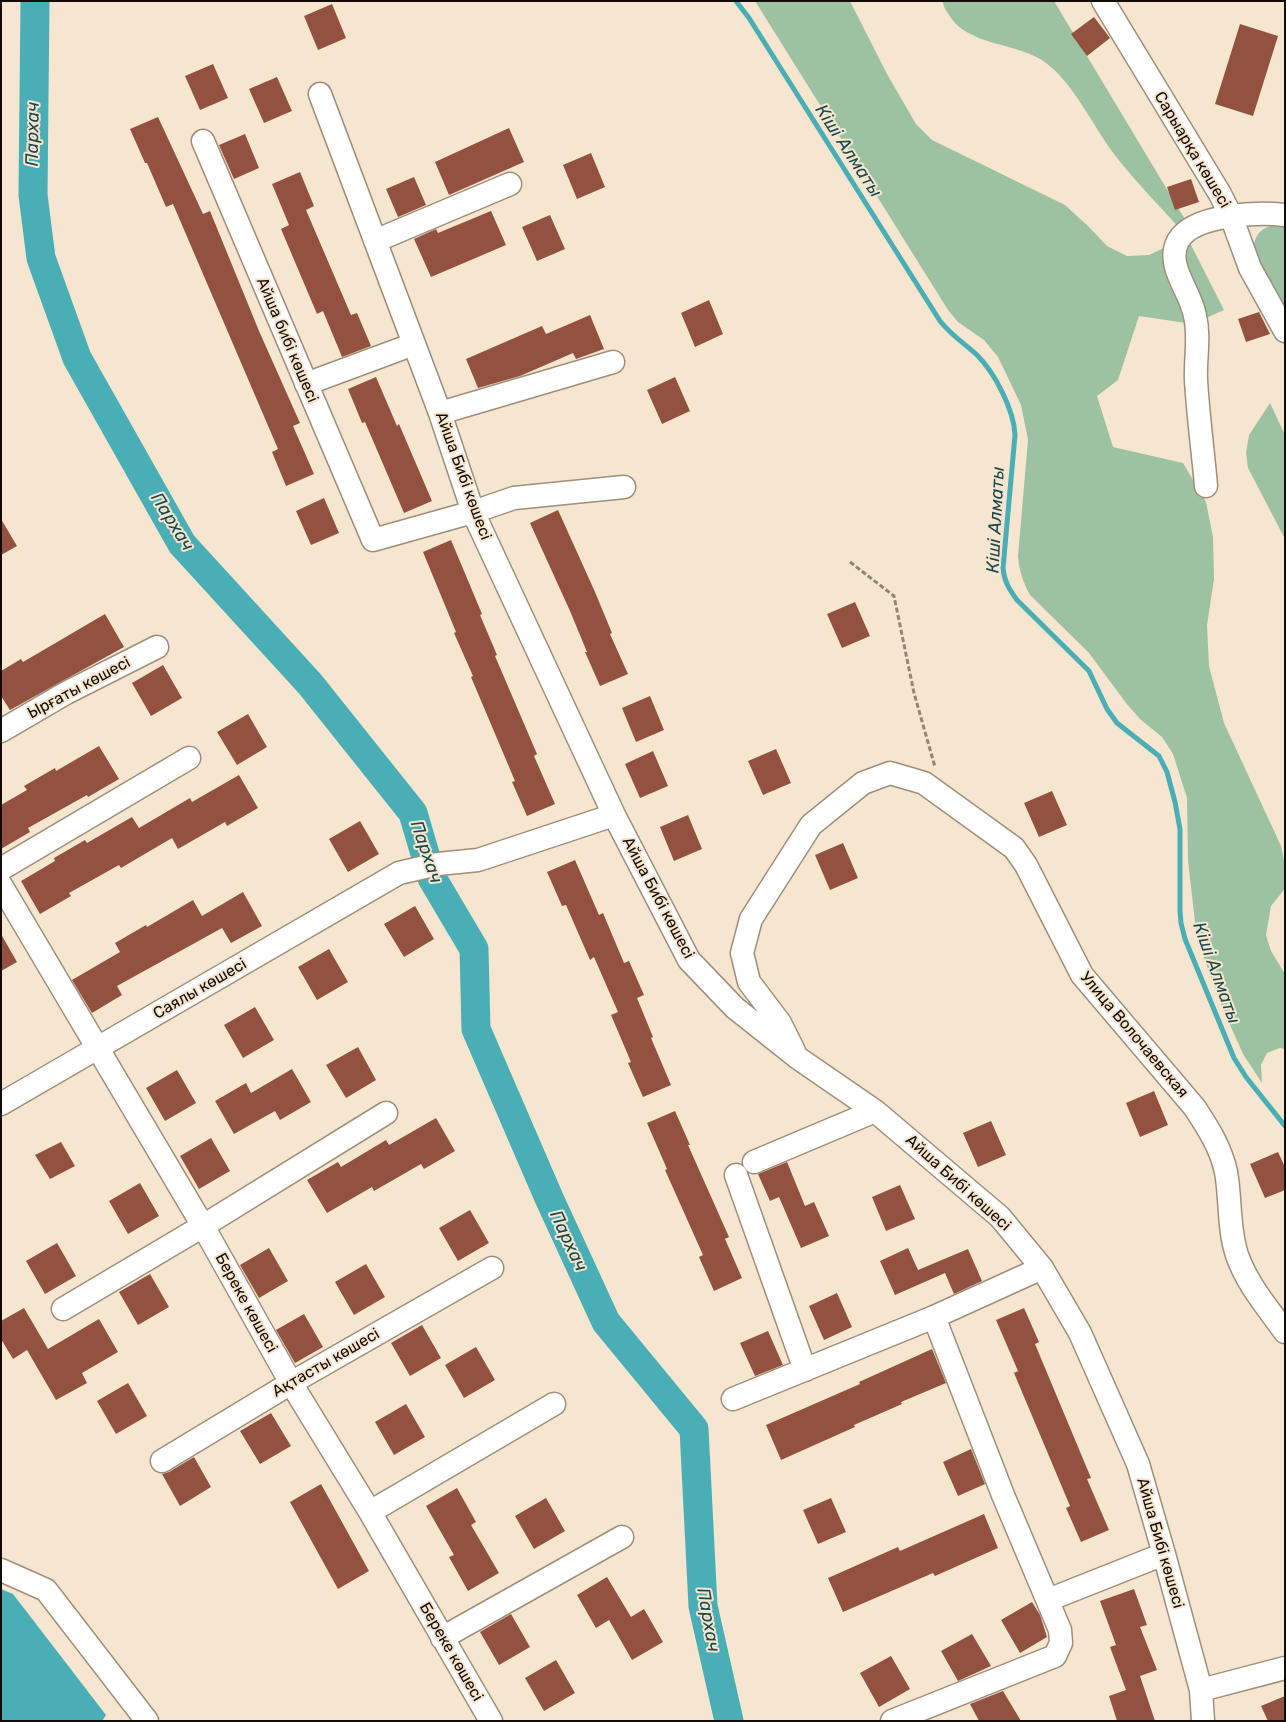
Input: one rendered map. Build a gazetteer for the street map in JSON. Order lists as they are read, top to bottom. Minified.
{"streets":{"street":["Сарыарқа көшесі","Айша бибі көшесі","Айша Бибі көшесі","Ырғаты көшесі","Саялы көшесі","Улица Волочаевская","Береке көшесі","Ақтасты көшесі"]},"crossings":[["Айша бибі көшесі","Айша Бибі көшесі"],["Айша Бибі көшесі","Саялы көшесі"],["Айша Бибі көшесі","Улица Волочаевская"],["Саялы көшесі","Береке көшесі"],["Береке көшесі","Ақтасты көшесі"]],"water":["Пархач","Кіші Алматы"]}
